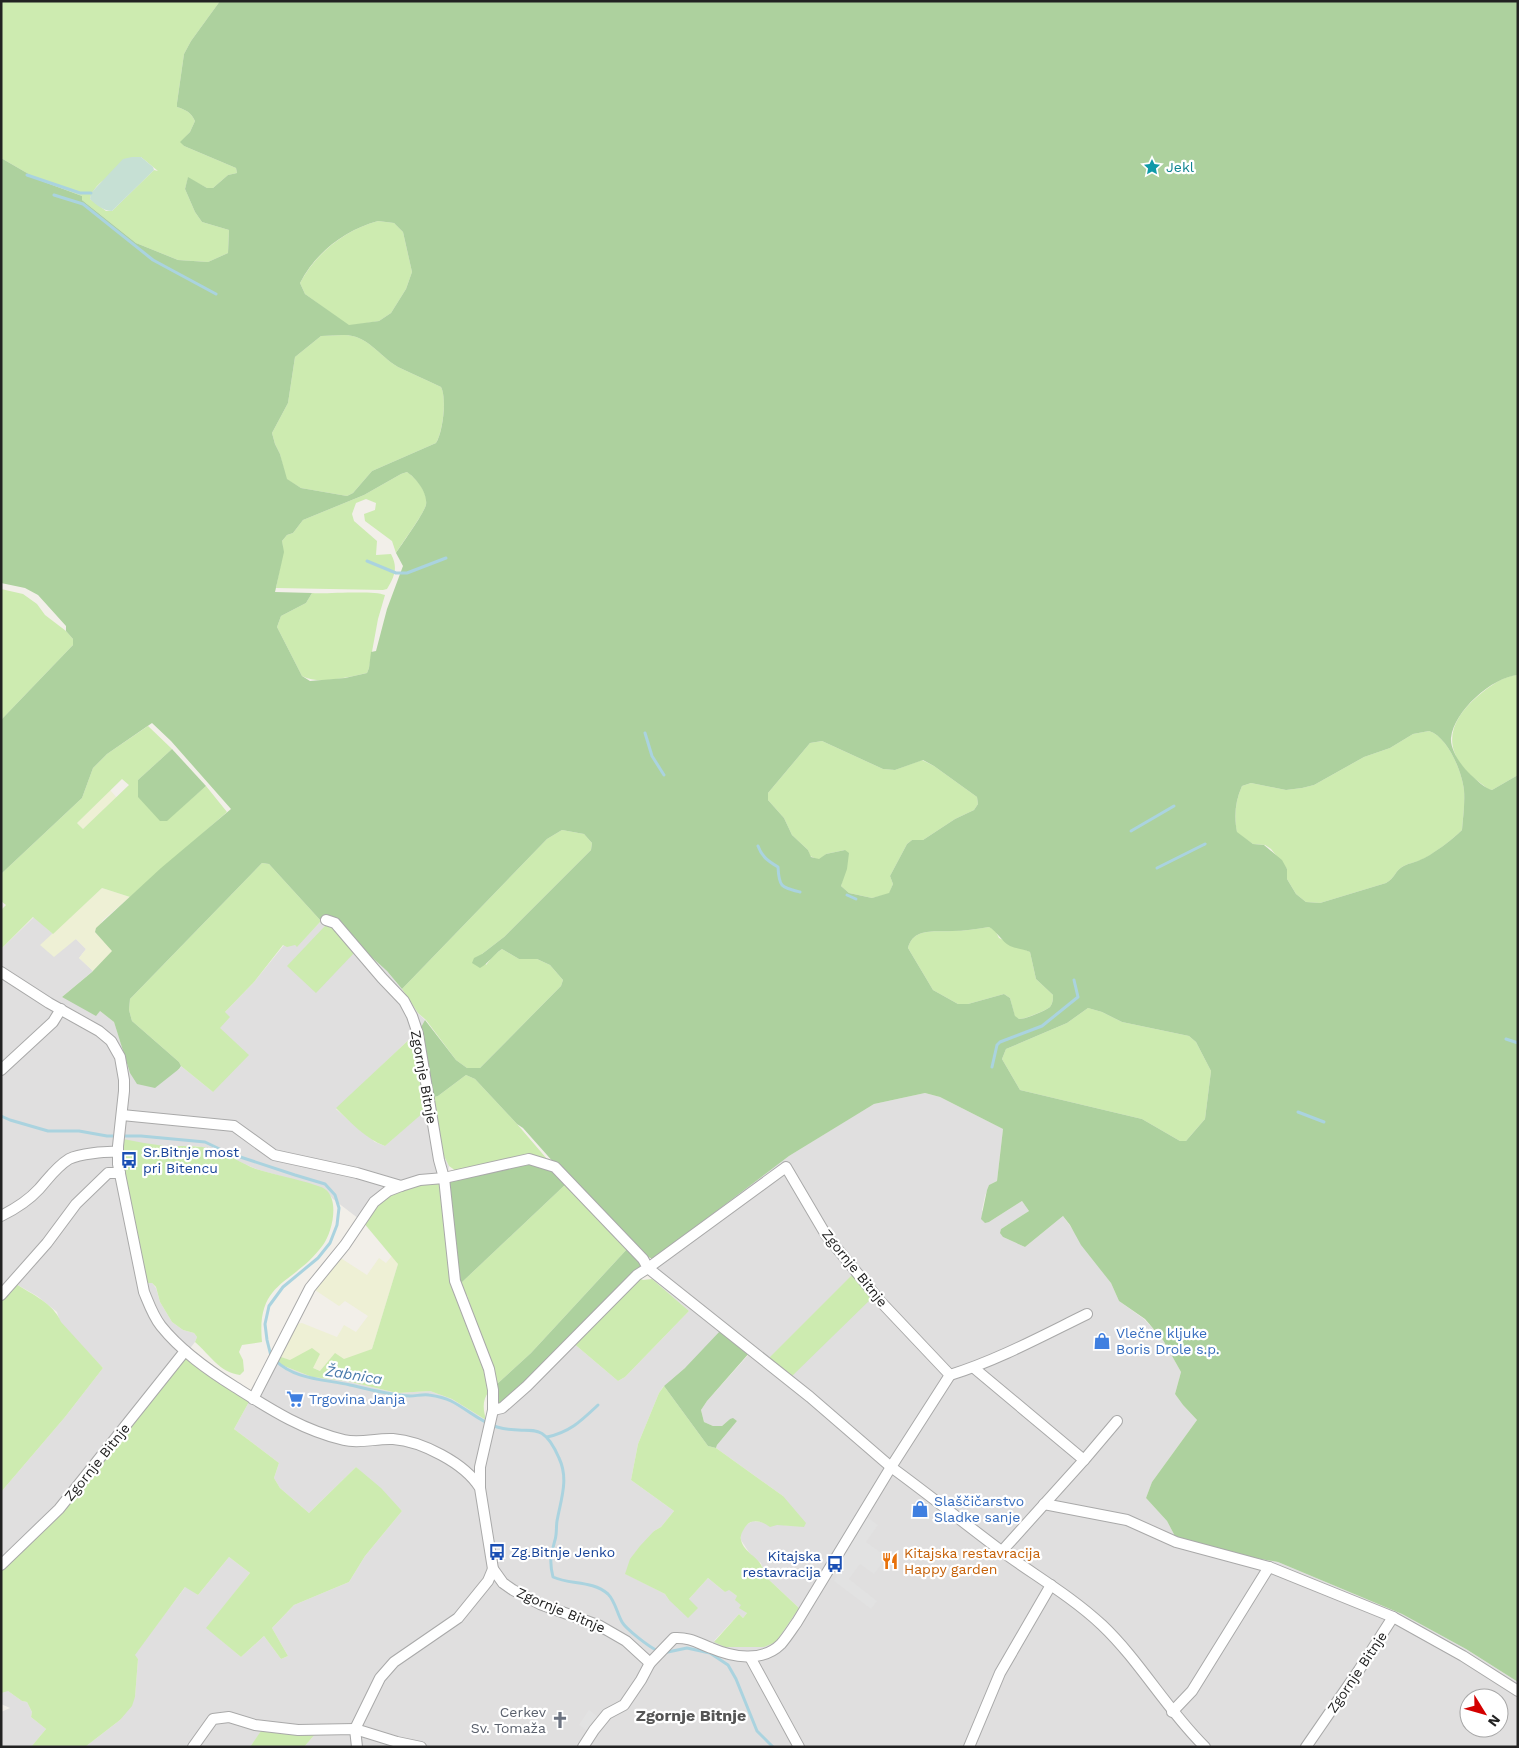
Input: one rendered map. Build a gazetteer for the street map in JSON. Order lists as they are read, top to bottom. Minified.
{"streets":{"street":["Zgornje Bitnje"]},"districts":["Zgornje Bitnje"],"water":["Žabnica"],"places":{"place":["Jekl"],"bus stop":["Sr.Bitnje most pri Bitencu","Zg.Bitnje Jenko","Kitajska restavracija"],"shop":["Vlečne kljuke Boris Drole s.p.","Slaščičarstvo Sladke sanje"],"supermarket":["Trgovina Janja"],"restaurant":["Kitajska restavracija Happy garden"],"church":["Cerkev Sv. Tomaža"]},"north":"bottom right"}
